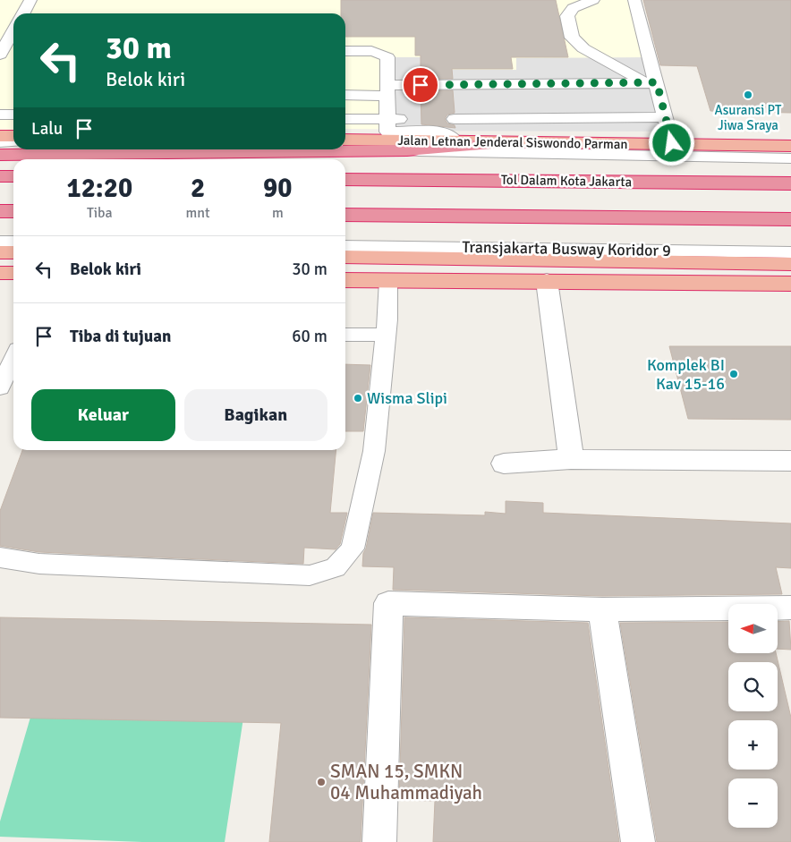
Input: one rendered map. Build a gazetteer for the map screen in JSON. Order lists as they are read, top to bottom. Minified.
{"streets":{"highway":["Jalan Letnan Jenderal Siswondo Parman","Tol Dalam Kota Jakarta"],"lane":["Transjakarta Busway Koridor 9"]},"places":["Asuransi PT Jiwa Sraya","Komplek BI Kav 15-16","Wisma Slipi","SMAN 15, SMKN 04 Muhammadiyah"],"north":"left","page":{"turn":["30 m","Belok kiri"],"then":"Lalu","eta":["12:20","Tiba","2","mnt","90","m"],"list":[{"name":"Belok kiri","value":"30 m"},{"name":"Tiba di tujuan","value":"60 m"}],"buttons":["Keluar","Bagikan"],"map_buttons":["+","−"]}}
